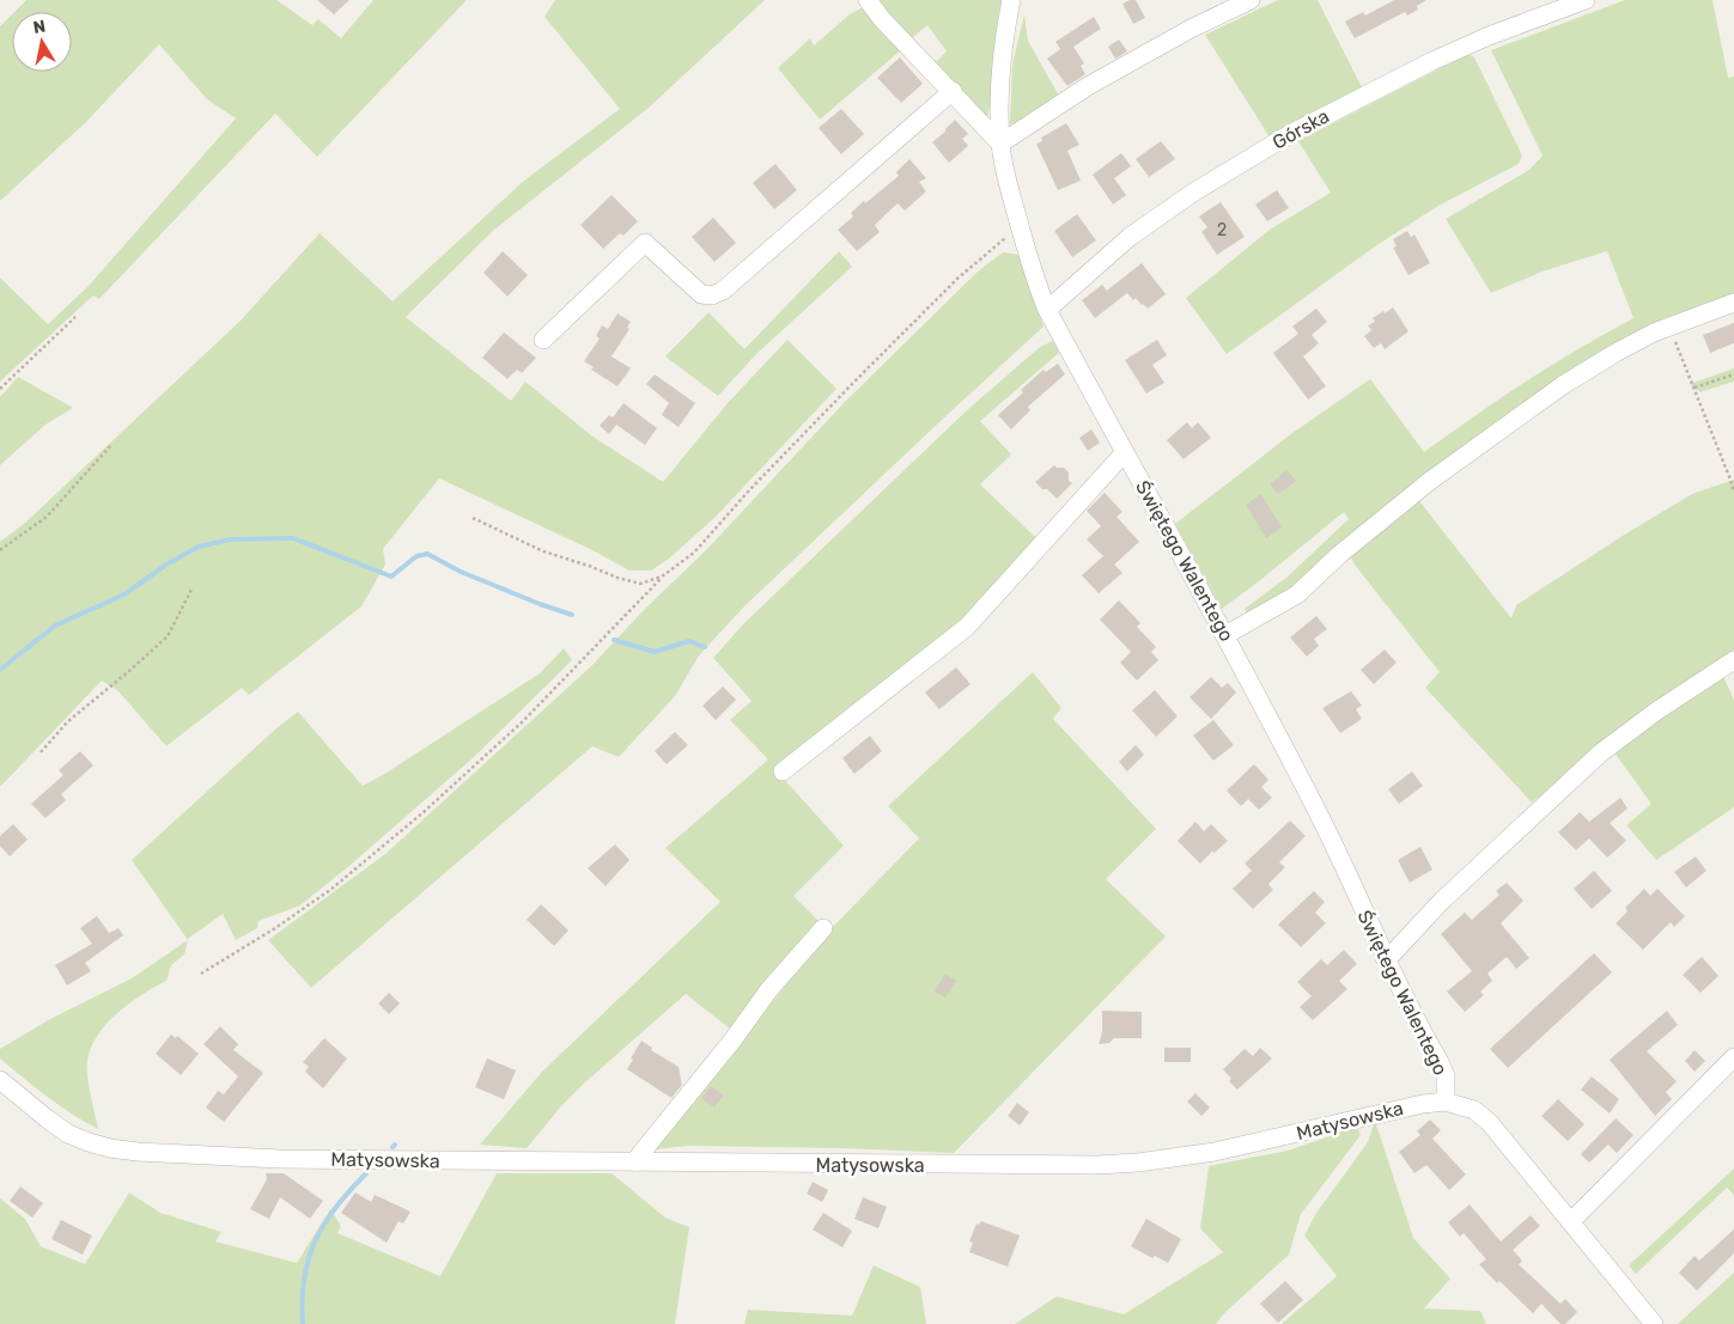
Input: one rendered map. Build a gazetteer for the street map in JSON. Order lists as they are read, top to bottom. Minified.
{"streets":{"street":["Górska","Świętego Walentego","Matysowska"]},"crossings":[["Górska","Świętego Walentego"],["Świętego Walentego","Matysowska"]],"house_numbers":["2"],"north":"top"}
